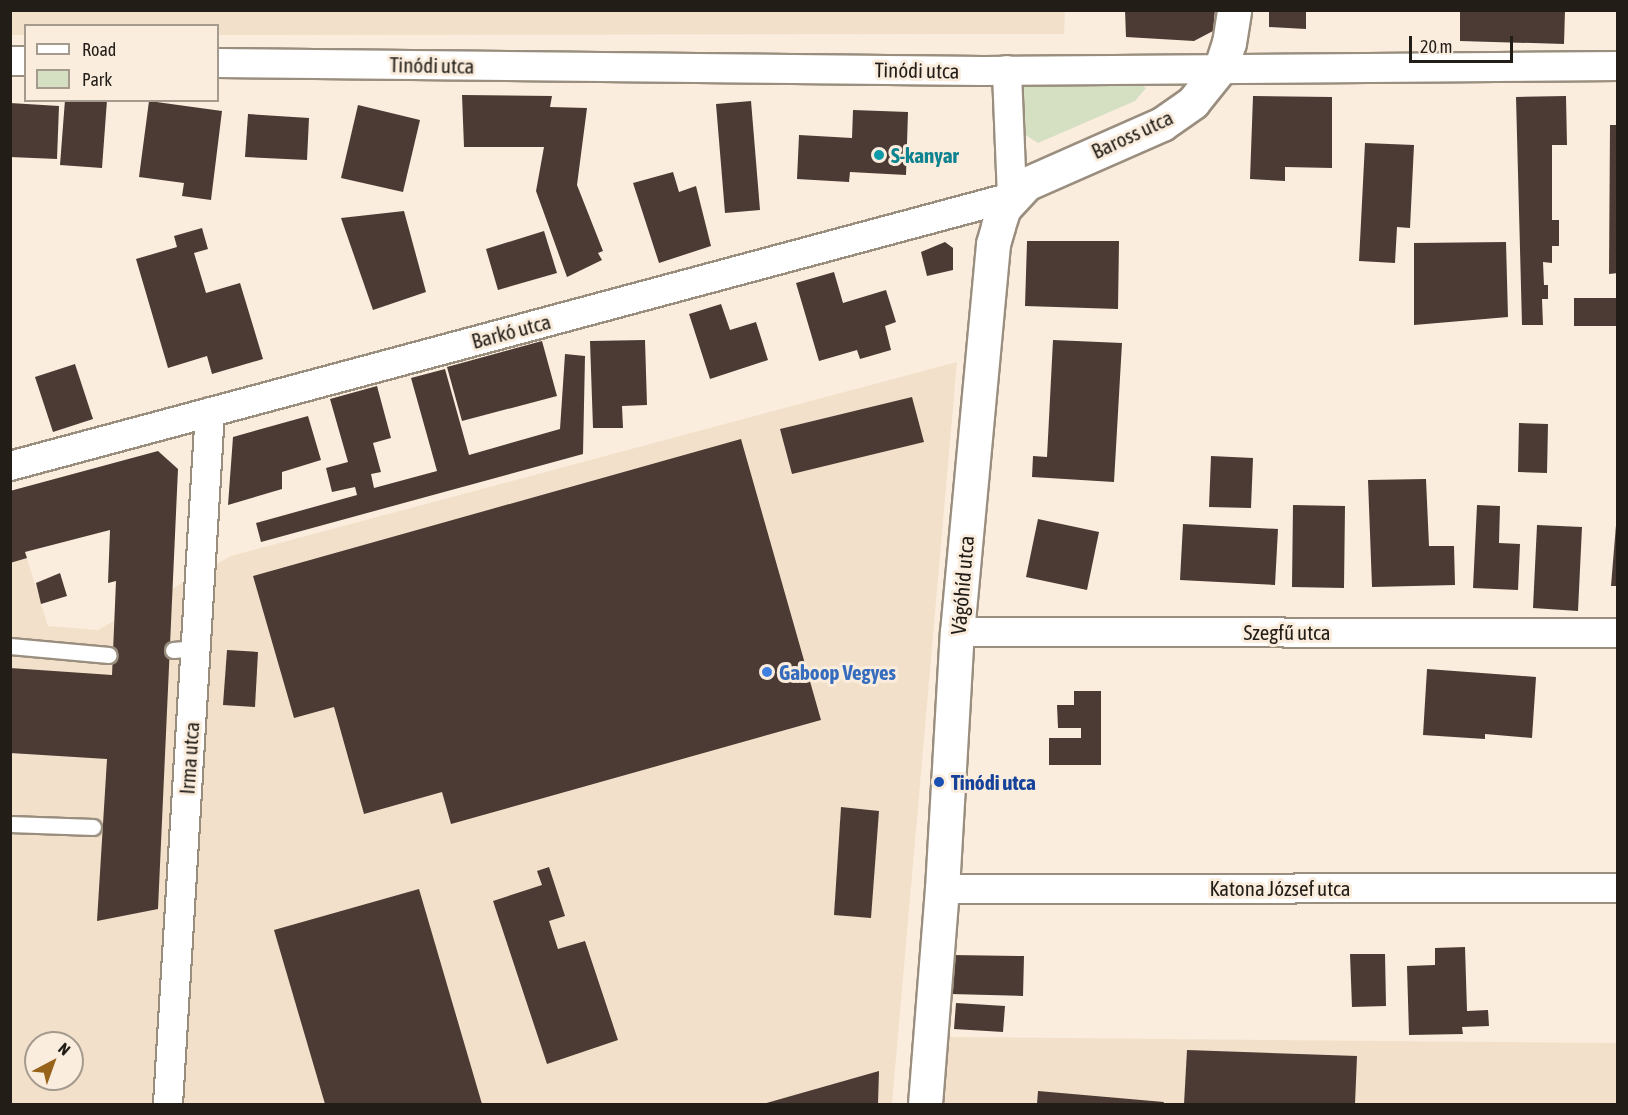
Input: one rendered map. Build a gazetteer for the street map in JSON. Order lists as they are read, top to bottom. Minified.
{"streets":{"street":["Tinódi utca","Baross utca","Barkó utca","Vágóhíd utca","Szegfű utca","Irma utca","Katona József utca"]},"crossings":[["Tinódi utca","Baross utca"],["Tinódi utca","Vágóhíd utca"],["Baross utca","Barkó utca"],["Baross utca","Vágóhíd utca"],["Barkó utca","Vágóhíd utca"],["Barkó utca","Irma utca"],["Vágóhíd utca","Szegfű utca"],["Vágóhíd utca","Katona József utca"]],"places":["S-kanyar","Gaboop Vegyes","Tinódi utca"],"legend":["Road","Park"],"scale_bar":"20 m","north":"top right"}
